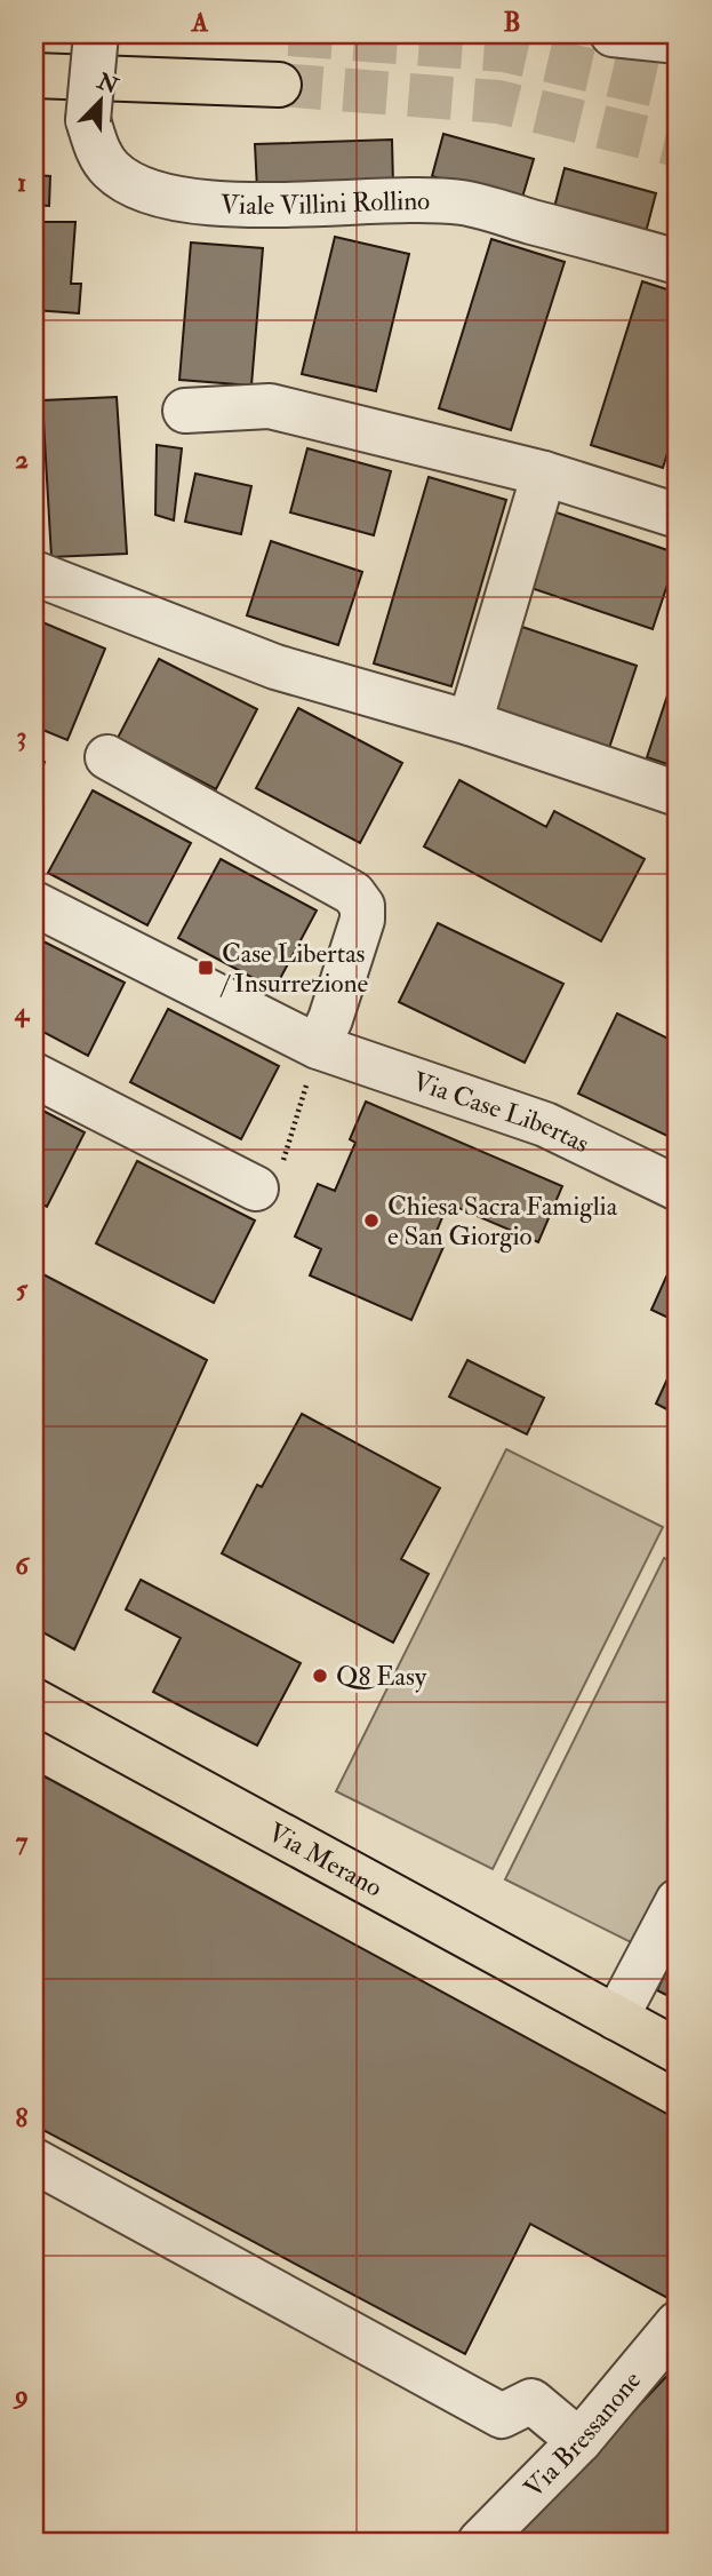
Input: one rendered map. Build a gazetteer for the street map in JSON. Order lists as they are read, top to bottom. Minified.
{"streets":{"main road":["Via Merano"],"street":["Viale Villini Rollino","Via Case Libertas","Via Bressanone"]},"places":{"transit":["Case Libertas / Insurrezione"],"other":["Chiesa Sacra Famiglia e San Giorgio","Q8 Easy"]},"north":"top right","grid":{"columns":["A","B"],"rows":["1","2","3","4","5","6","7","8","9"]}}
